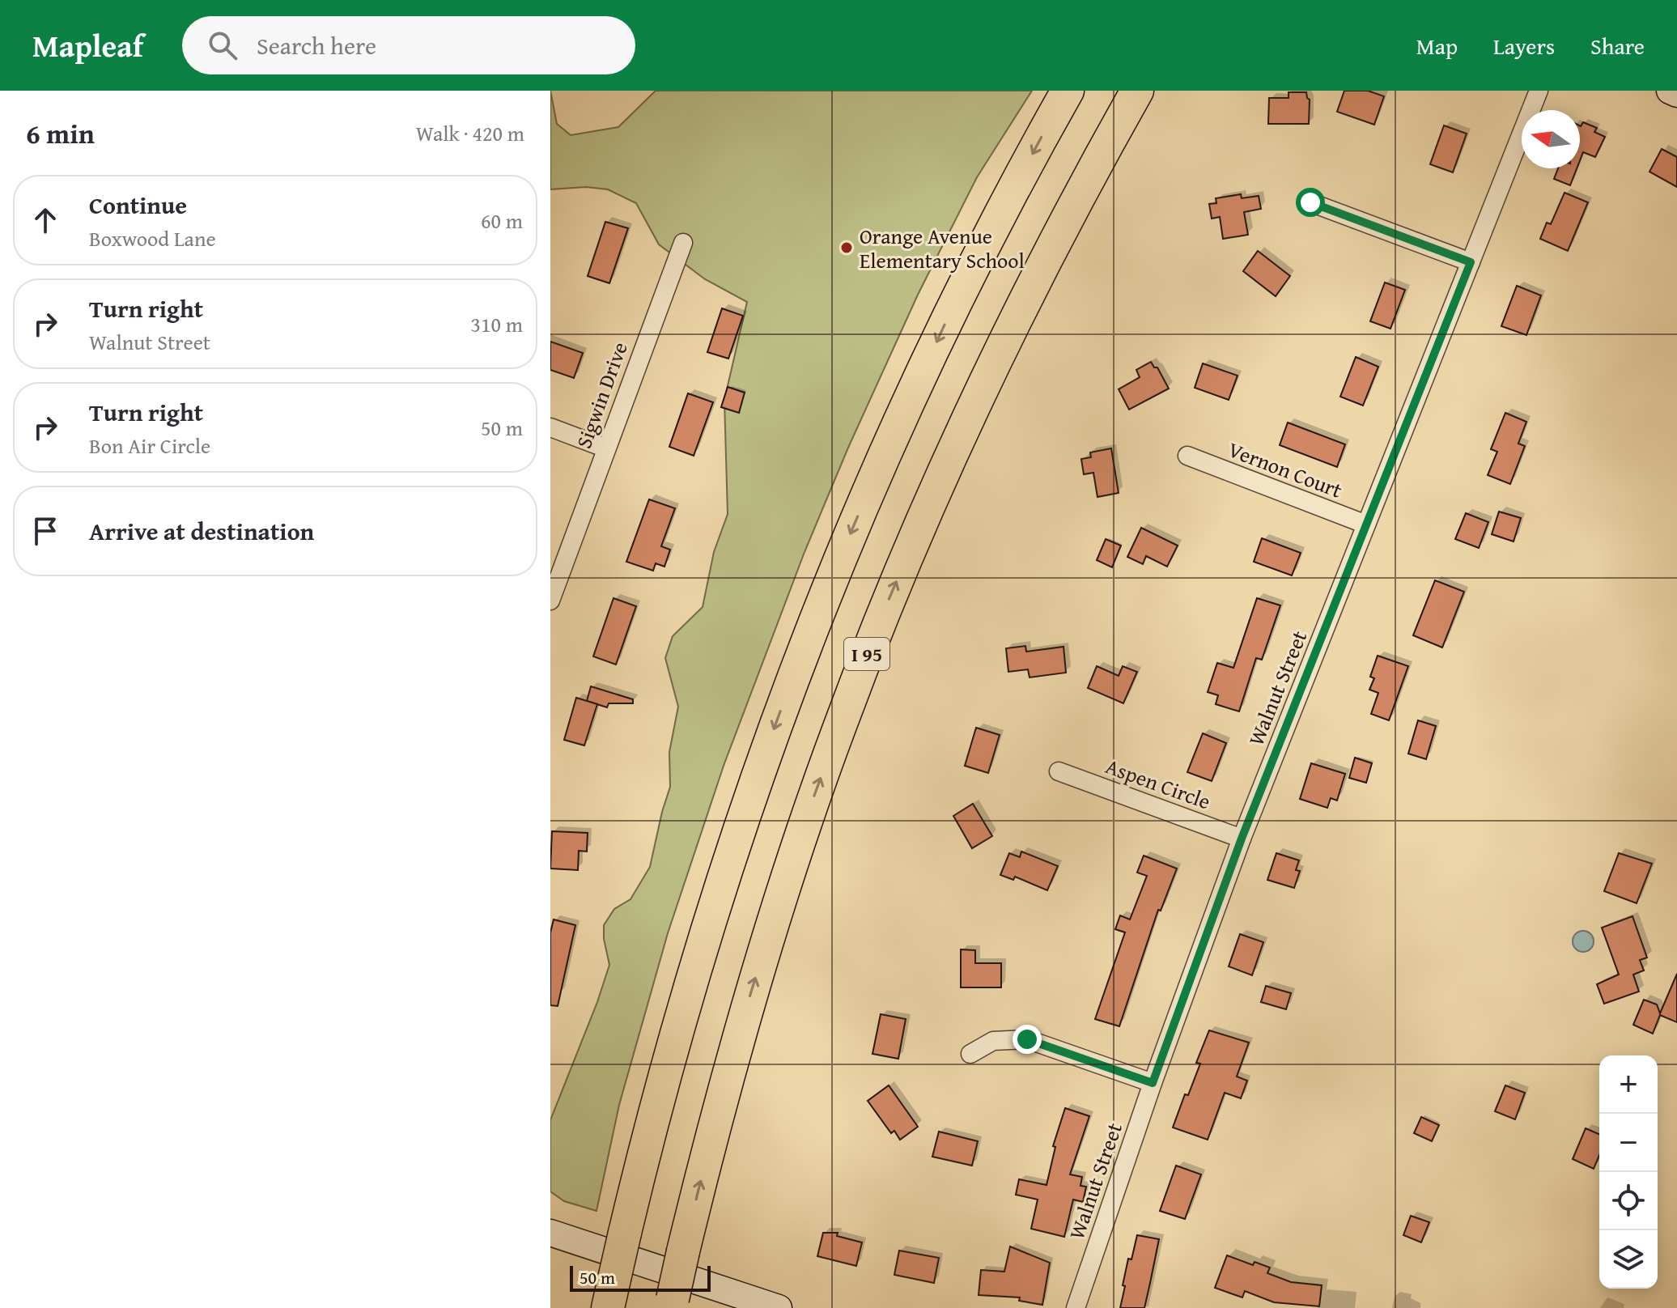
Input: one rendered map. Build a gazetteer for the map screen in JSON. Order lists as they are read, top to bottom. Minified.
{"streets":{"highway":["I 95"],"street":["Sigwin Drive","Vernon Court","Walnut Street","Aspen Circle"]},"crossings":[["Vernon Court","Walnut Street"],["Walnut Street","Aspen Circle"]],"places":["Orange Avenue Elementary School"],"scale_bar":"50 m","north":"left","page":{"header":"Mapleaf","search":"Search here","nav":["Map","Layers","Share"],"heading":["6 min","Walk · 420 m"],"list":[["Continue","Boxwood Lane","60 m"],["Turn right","Walnut Street","310 m"],["Turn right","Bon Air Circle","50 m"],"Arrive at destination"],"map_buttons":["+","−"],"scale":"50 m"}}
